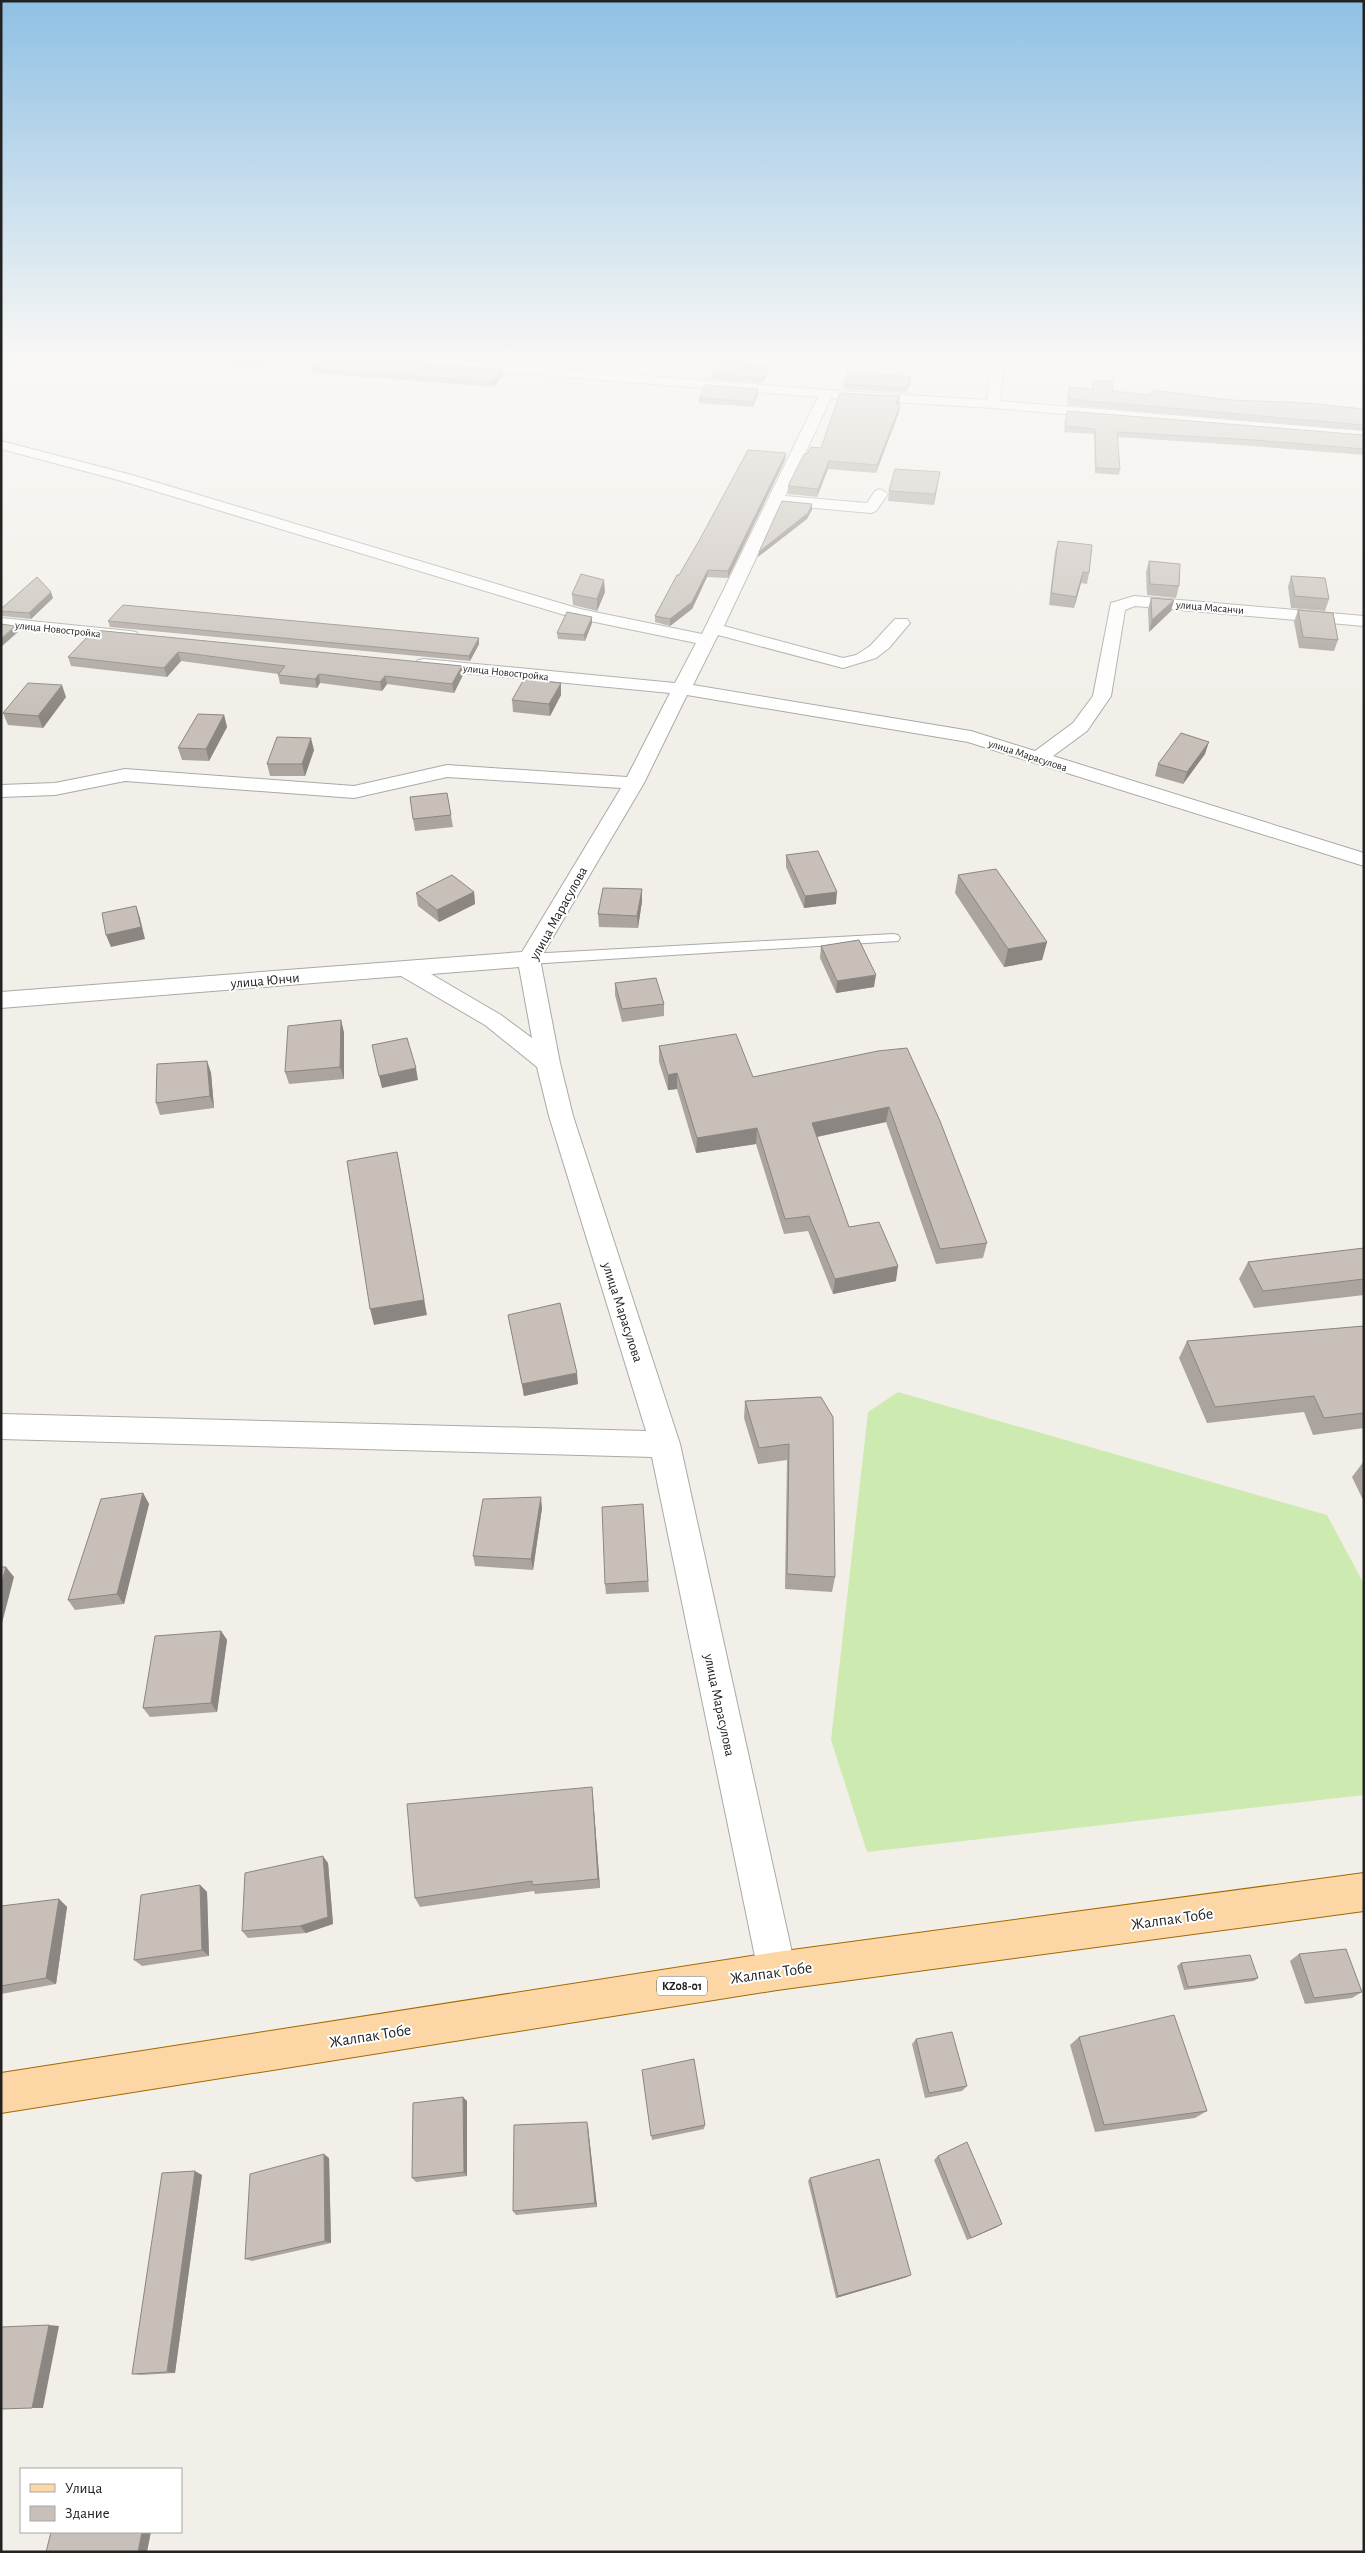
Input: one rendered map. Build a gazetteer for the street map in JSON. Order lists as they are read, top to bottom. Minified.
{"streets":{"main road":["Жалпак Тобе","KZ08-01"],"street":["улица Масанчи","улица Новостройка","улица Марасулова","улица Юнчи"]},"crossings":[["улица Масанчи","улица Марасулова"],["улица Новостройка","улица Марасулова"],["улица Марасулова","улица Юнчи"],["улица Марасулова","Жалпак Тобе"]],"legend":["Улица","Здание"]}
